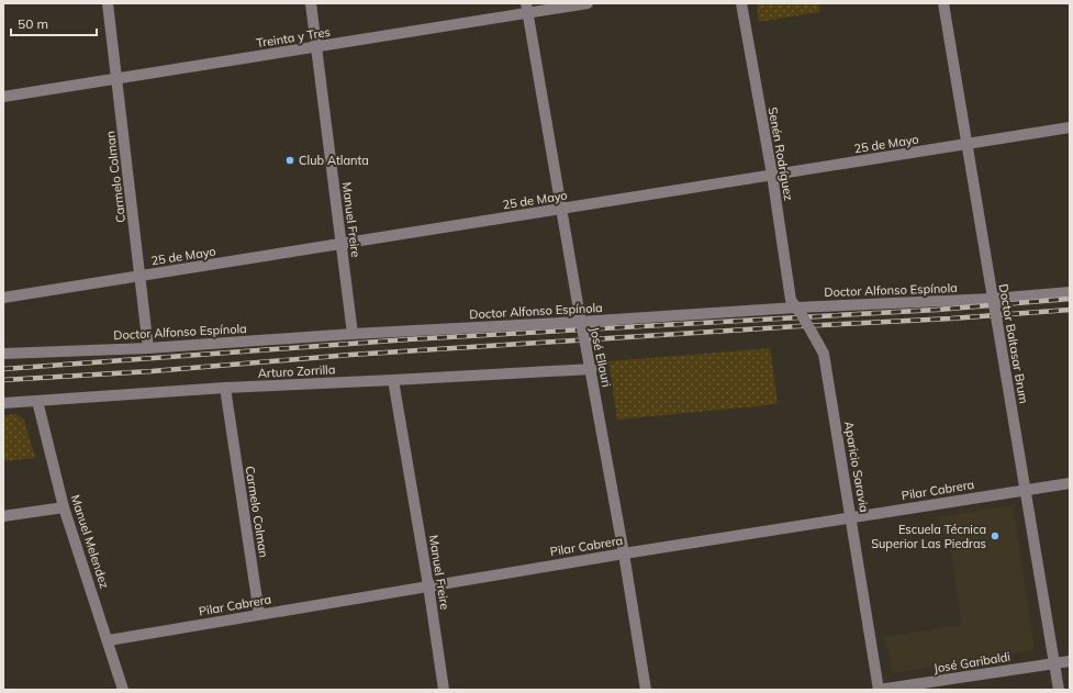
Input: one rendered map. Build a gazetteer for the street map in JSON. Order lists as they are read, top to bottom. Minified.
{"streets":{"street":["Treinta y Tres","25 de Mayo","Senén Rodríguez","Carmelo Colman","Manuel Freire","Doctor Alfonso Espínola","Doctor Baltasar Brum","José Ellauri","Arturo Zorrilla","Aparicio Saravia","Pilar Cabrera","Manuel Melendez","José Garibaldi"]},"crossings":[["Treinta y Tres","Carmelo Colman"],["Treinta y Tres","Manuel Freire"],["Treinta y Tres","José Ellauri"],["25 de Mayo","Senén Rodríguez"],["25 de Mayo","Carmelo Colman"],["25 de Mayo","Manuel Freire"],["25 de Mayo","Doctor Baltasar Brum"],["25 de Mayo","José Ellauri"],["Senén Rodríguez","Doctor Alfonso Espínola"],["Senén Rodríguez","Aparicio Saravia"],["Carmelo Colman","Doctor Alfonso Espínola"],["Carmelo Colman","Arturo Zorrilla"],["Carmelo Colman","Pilar Cabrera"],["Manuel Freire","Doctor Alfonso Espínola"],["Manuel Freire","Arturo Zorrilla"],["Manuel Freire","Pilar Cabrera"],["Doctor Alfonso Espínola","Doctor Baltasar Brum"],["Doctor Alfonso Espínola","José Ellauri"],["Doctor Alfonso Espínola","Aparicio Saravia"],["Doctor Baltasar Brum","Pilar Cabrera"],["Doctor Baltasar Brum","José Garibaldi"],["José Ellauri","Arturo Zorrilla"],["José Ellauri","Pilar Cabrera"],["Arturo Zorrilla","Manuel Melendez"],["Aparicio Saravia","Pilar Cabrera"],["Aparicio Saravia","José Garibaldi"],["Pilar Cabrera","Manuel Melendez"]],"places":["Club Atlanta","Escuela Técnica Superior Las Piedras"],"scale_bar":"50 m"}
